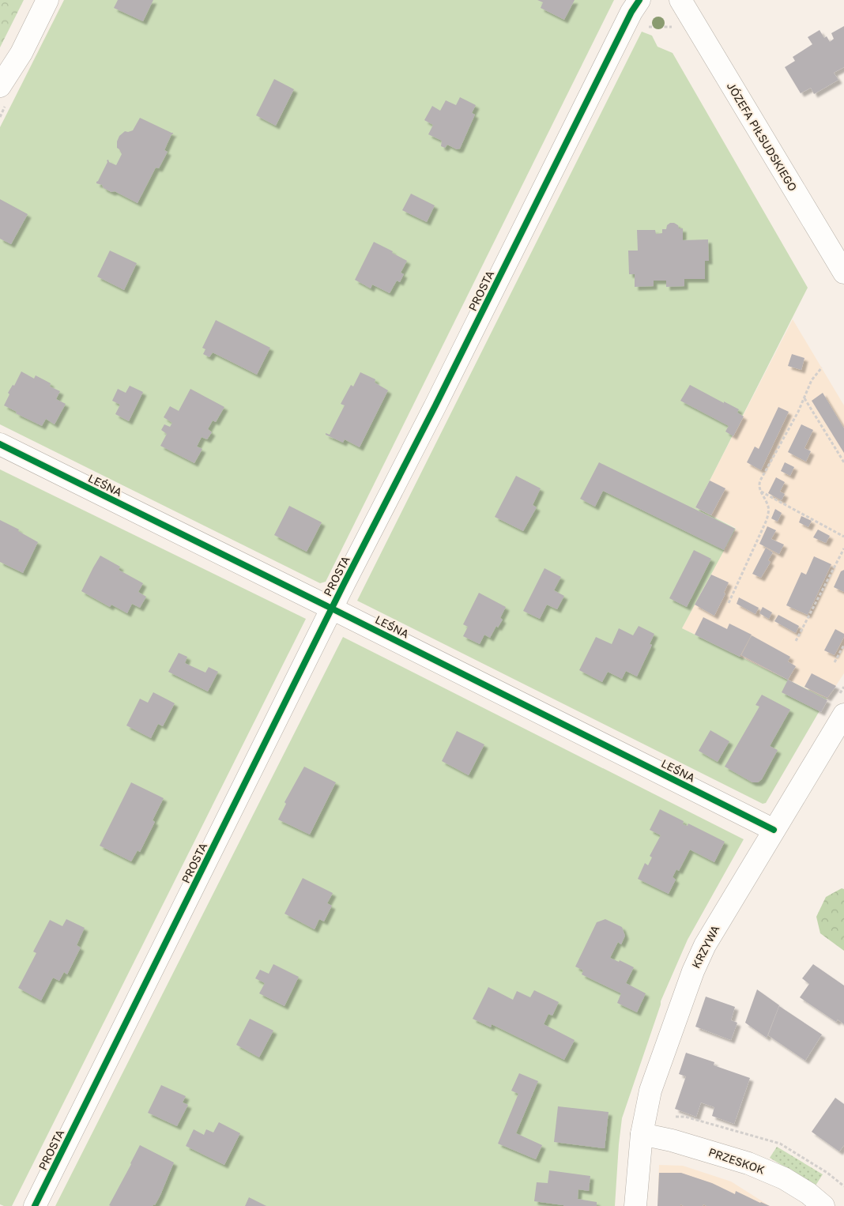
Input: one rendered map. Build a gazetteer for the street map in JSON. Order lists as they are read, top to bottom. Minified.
{"streets":{"street":["JÓZEFA PIŁSUDSKIEGO","PROSTA","LEŚNA","KRZYWA","PRZESKOK"]},"crossings":[["PROSTA","LEŚNA"],["LEŚNA","KRZYWA"],["KRZYWA","PRZESKOK"]]}
